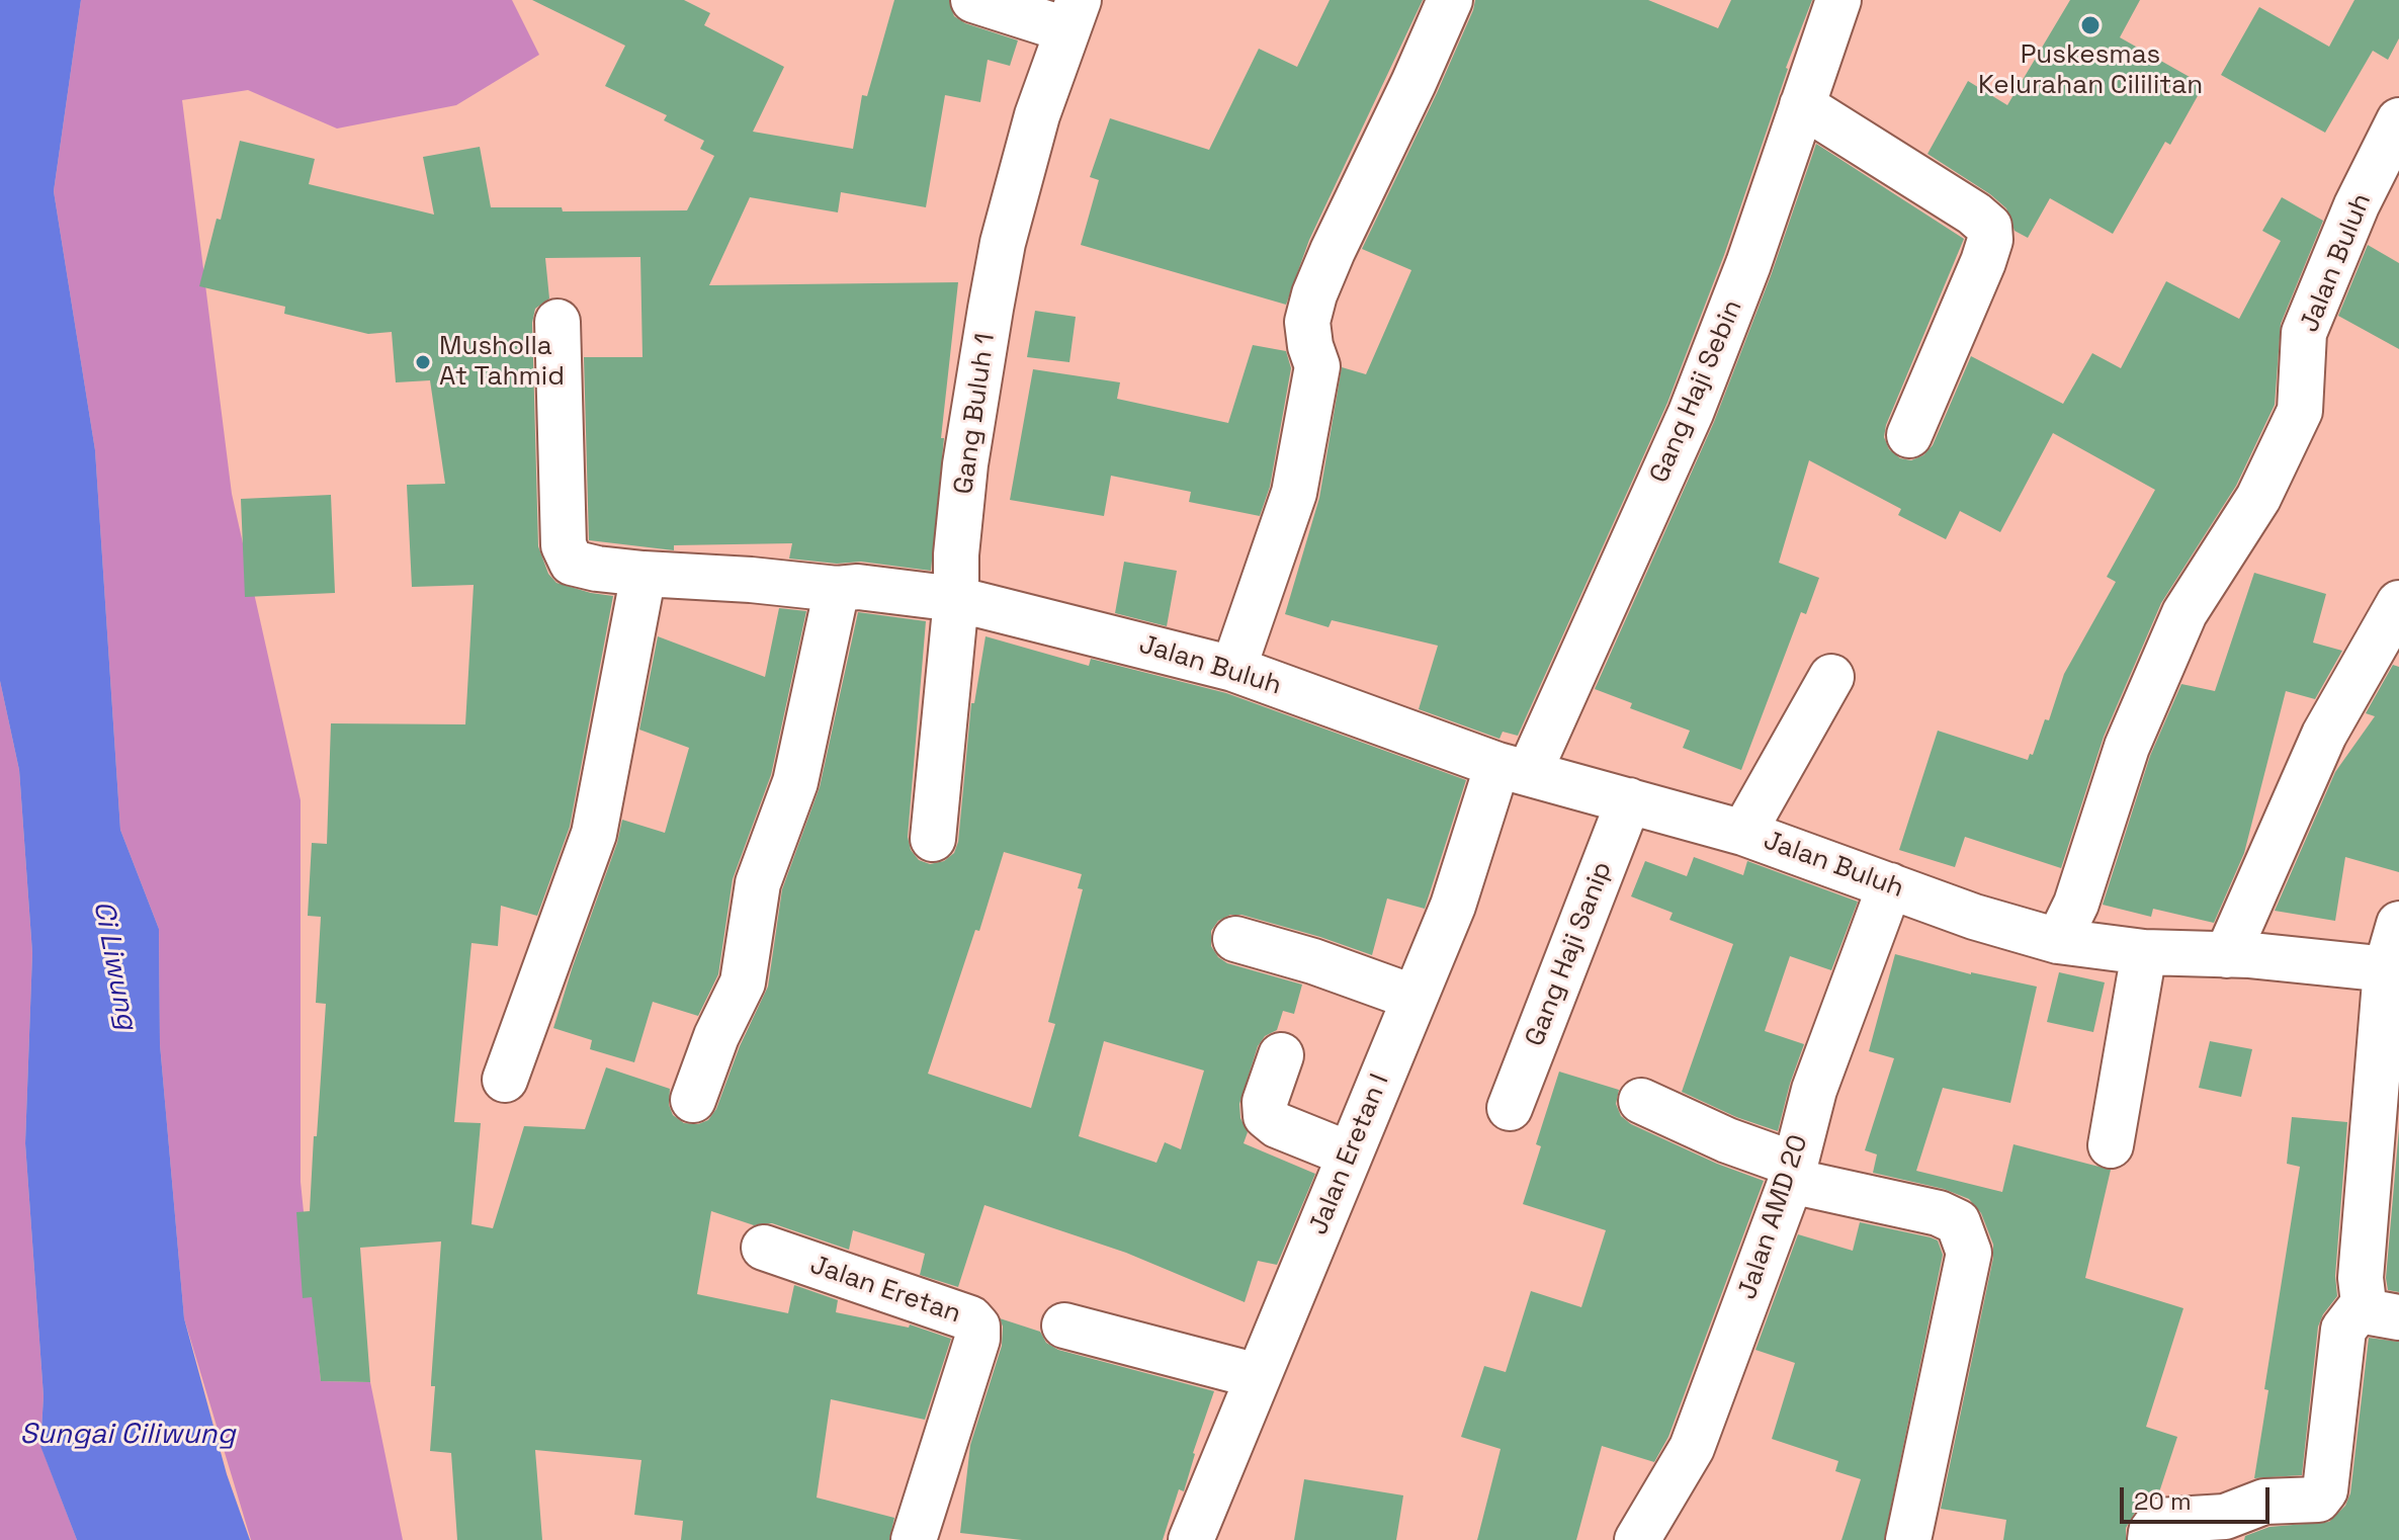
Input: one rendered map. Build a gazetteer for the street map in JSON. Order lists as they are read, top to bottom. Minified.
{"streets":{"street":["Jalan Buluh","Gang Haji Sebin","Gang Buluh 1","Gang Haji Sanip","Jalan Eretan I","Jalan AMD 20","Jalan Eretan"]},"crossings":[["Jalan Buluh","Gang Haji Sebin"],["Jalan Buluh","Gang Buluh 1"],["Jalan Buluh","Gang Haji Sanip"],["Jalan Buluh","Jalan Eretan I"],["Jalan Buluh","Jalan AMD 20"],["Gang Haji Sebin","Jalan Eretan I"]],"water":["Ci Liwung","Sungai Ciliwung"],"places":["Puskesmas Kelurahan Cililitan","Musholla At Tahmid"],"scale_bar":"20 m"}
